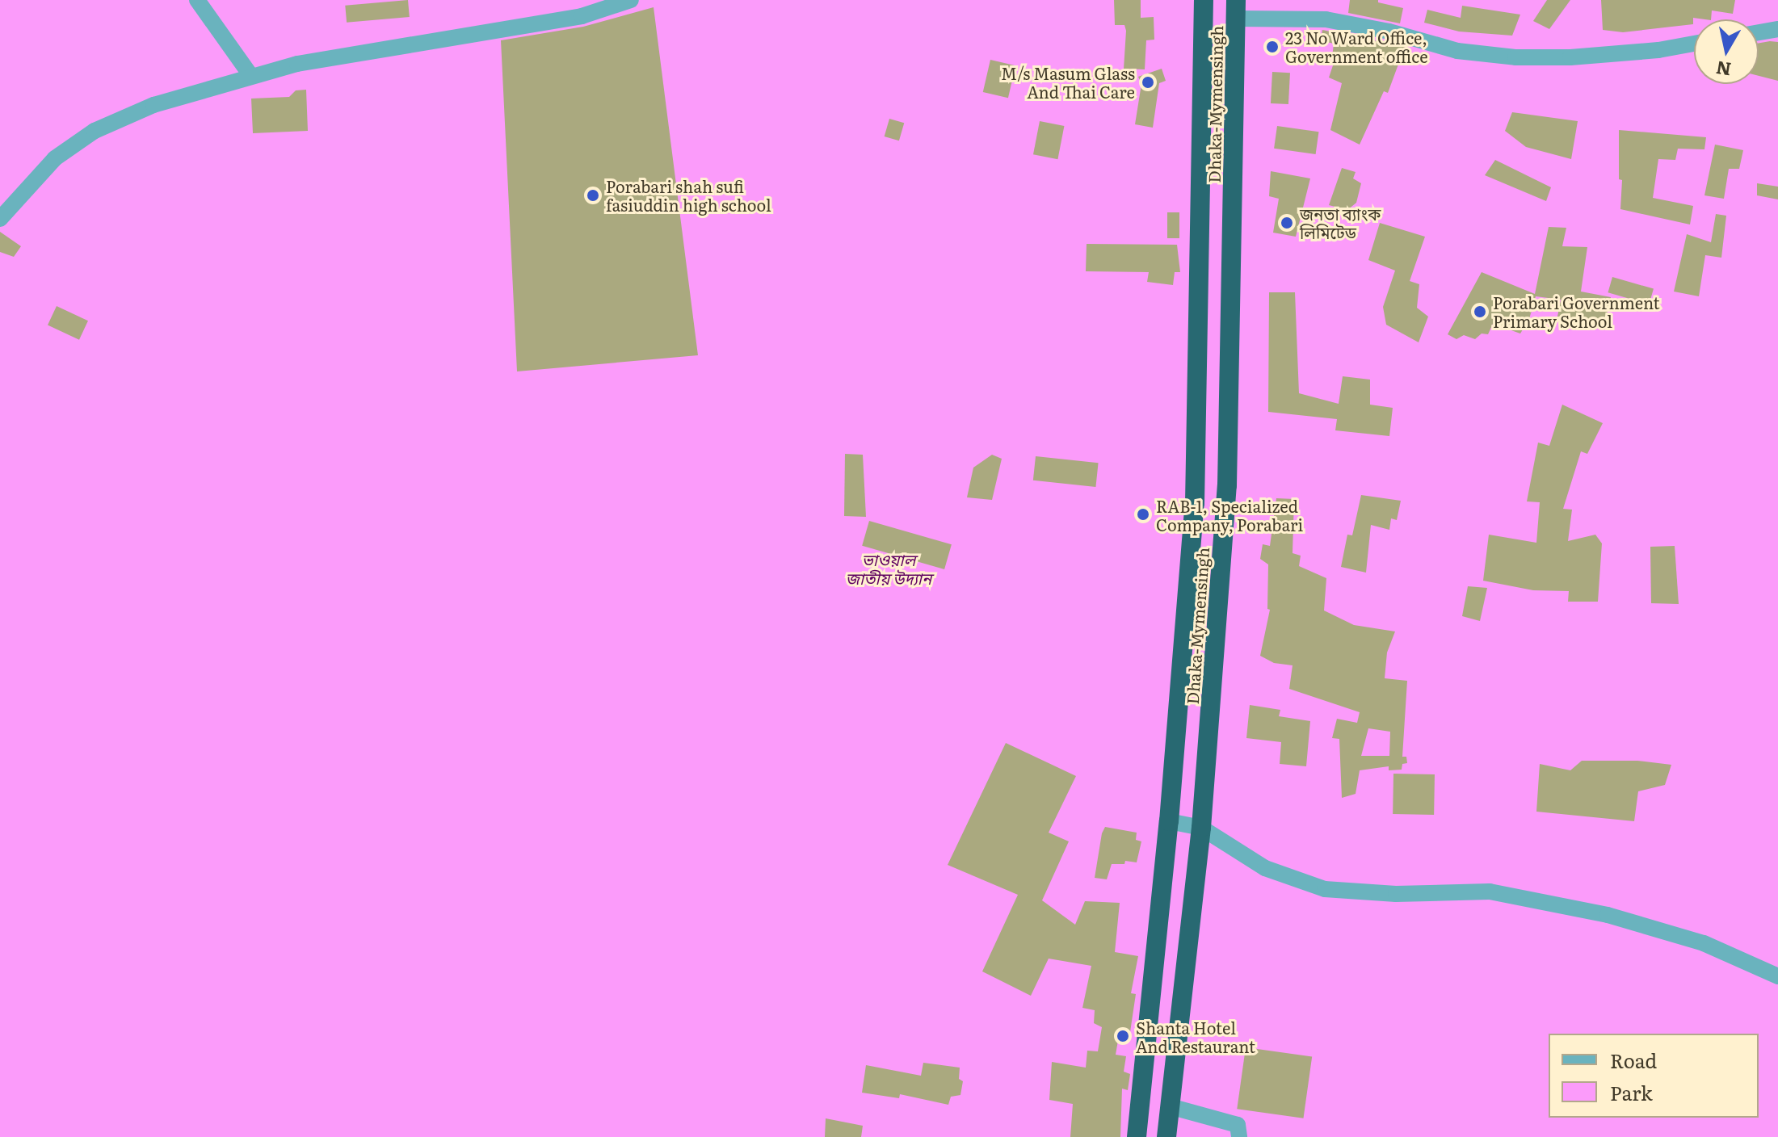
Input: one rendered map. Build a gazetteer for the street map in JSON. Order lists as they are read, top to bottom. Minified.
{"streets":{"highway":["Dhaka-Mymensingh"]},"parks":["ভাওয়াল জাতীয় উদ্যান"],"places":["23 No Ward Office, Government office","M/s Masum Glass And Thai Care","Porabari shah sufi fasiuddin high school","জনতা ব্যাংক লিমিটেড","Porabari Government Primary School","RAB-1, Specialized Company, Porabari","Shanta Hotel And Restaurant"],"legend":["Road","Park"],"north":"bottom"}
